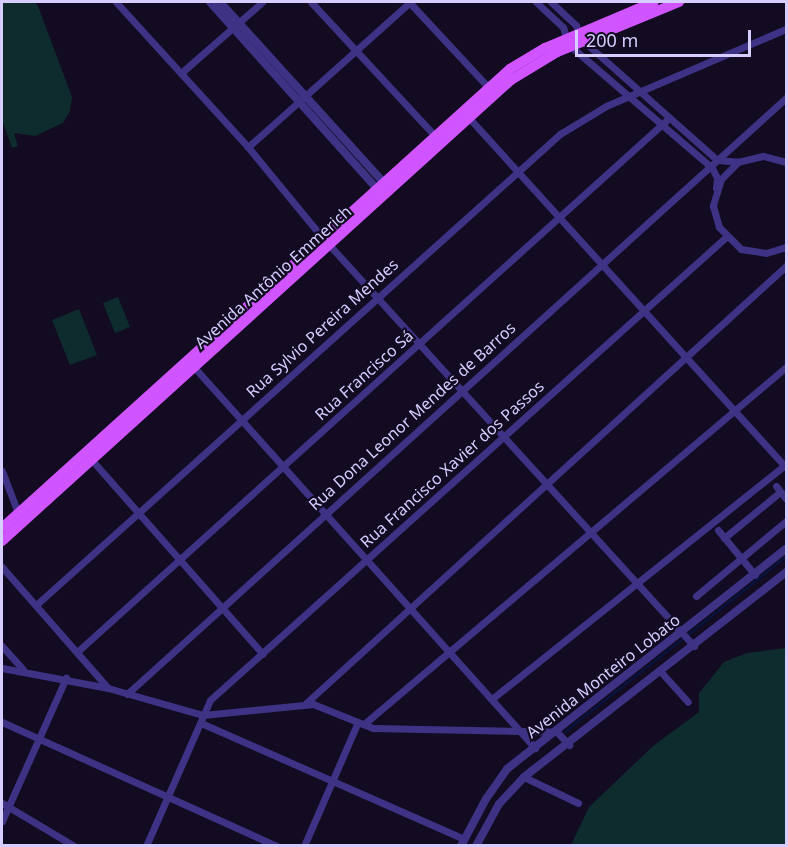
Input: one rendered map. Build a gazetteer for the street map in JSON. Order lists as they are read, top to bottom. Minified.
{"streets":{"main road":["Avenida Antônio Emmerich"],"street":["Rua Sylvio Pereira Mendes","Rua Francisco Sá","Rua Dona Leonor Mendes de Barros","Rua Francisco Xavier dos Passos","Avenida Monteiro Lobato"]},"scale_bar":"200 m"}
